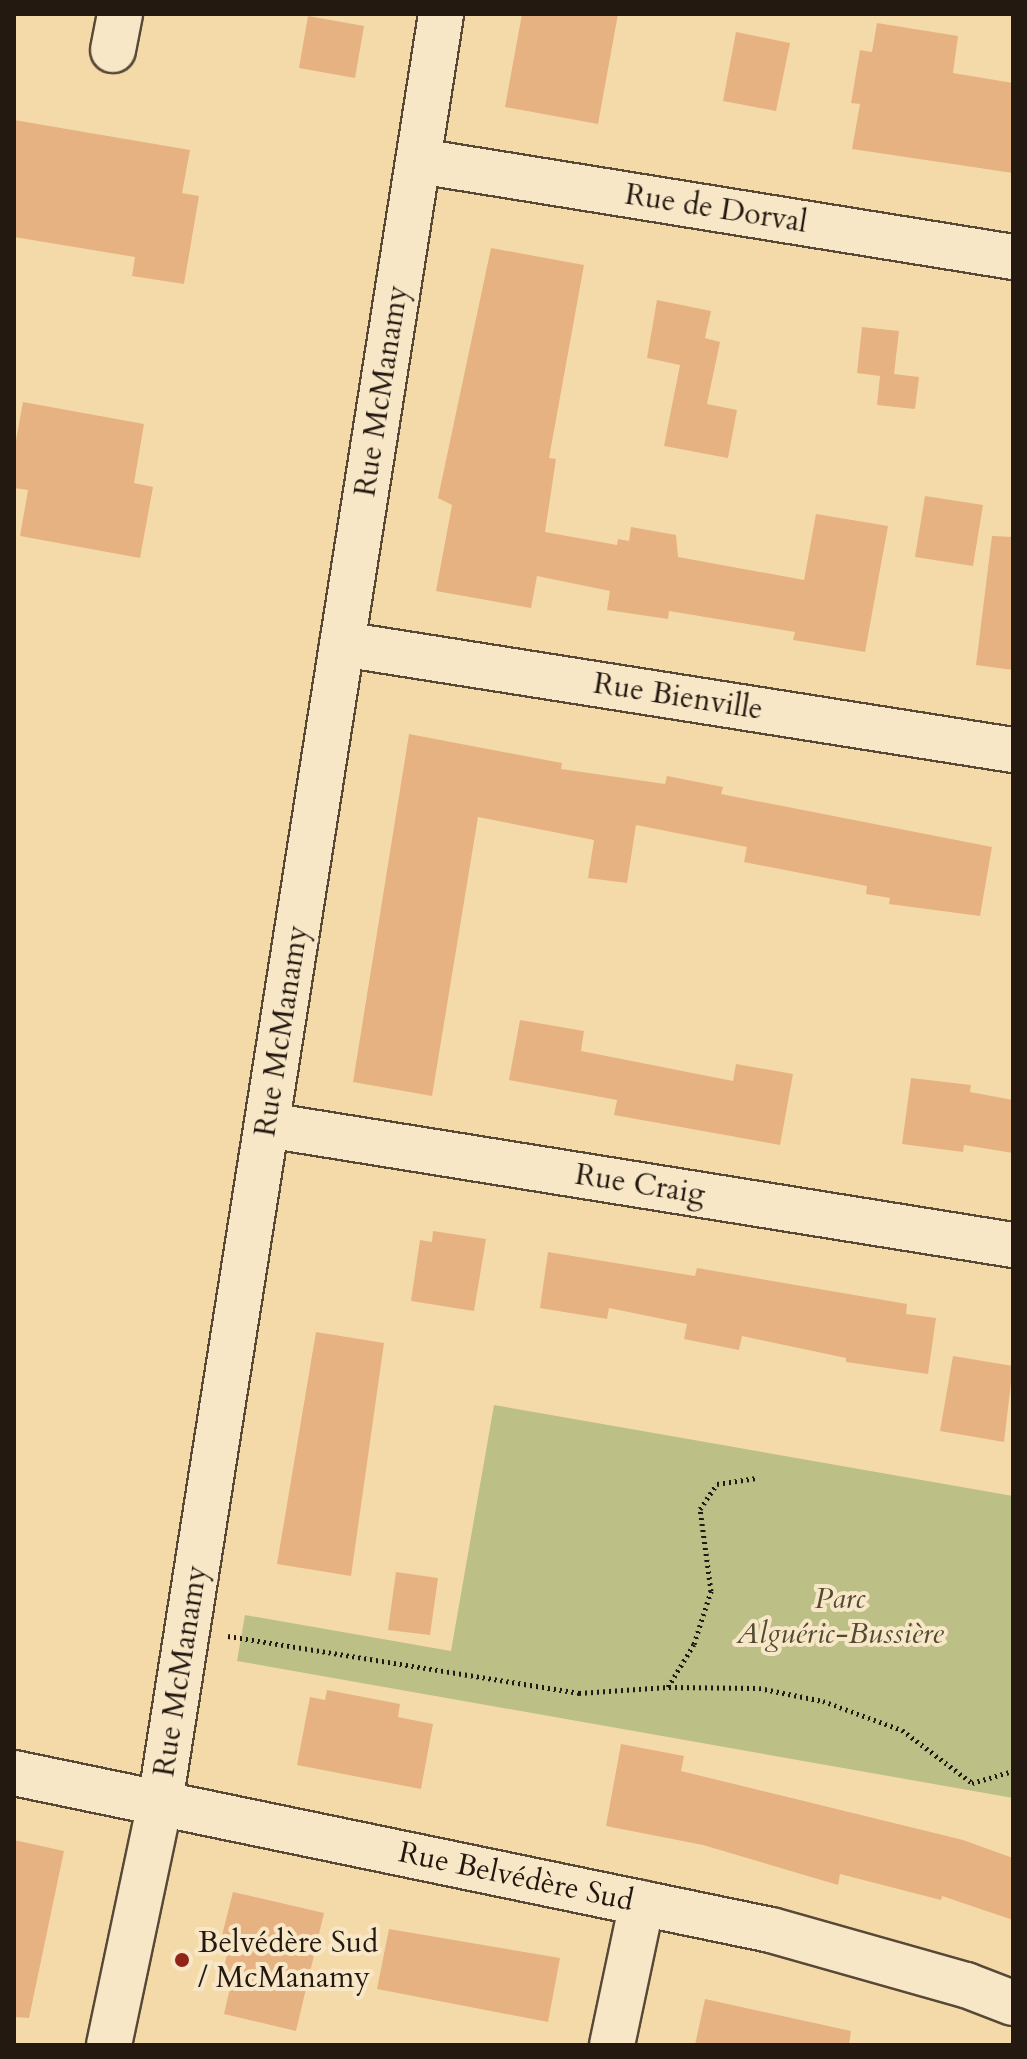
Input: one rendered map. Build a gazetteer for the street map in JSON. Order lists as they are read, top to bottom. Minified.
{"streets":{"street":["Rue de Dorval","Rue McManamy","Rue Bienville","Rue Craig","Rue Belvédère Sud"]},"crossings":[["Rue de Dorval","Rue McManamy"],["Rue McManamy","Rue Bienville"],["Rue McManamy","Rue Craig"],["Rue McManamy","Rue Belvédère Sud"]],"parks":["Parc Alguéric-Bussière"],"places":["Belvédère Sud / McManamy"]}
